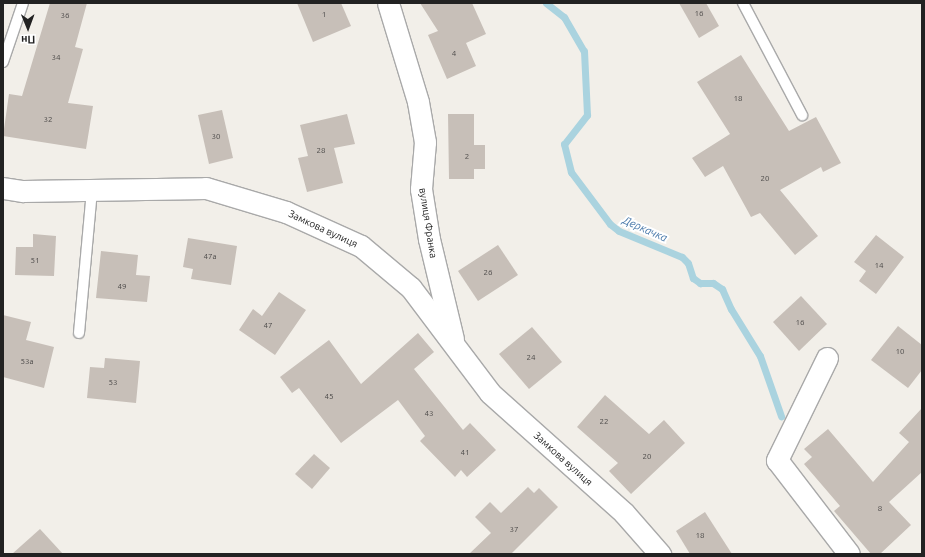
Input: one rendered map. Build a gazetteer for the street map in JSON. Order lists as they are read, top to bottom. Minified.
{"streets":{"street":["вулиця Франка","Замкова вулиця"]},"crossings":[["вулиця Франка","Замкова вулиця"]],"water":["Деркачка"],"house_numbers":["16","1","36","4","34","18","32","30","28","2","20","47а","51","14","26","49","16","47","10","24","53а","53","45","43","22","41","20","8","37","18"],"north":"bottom"}
